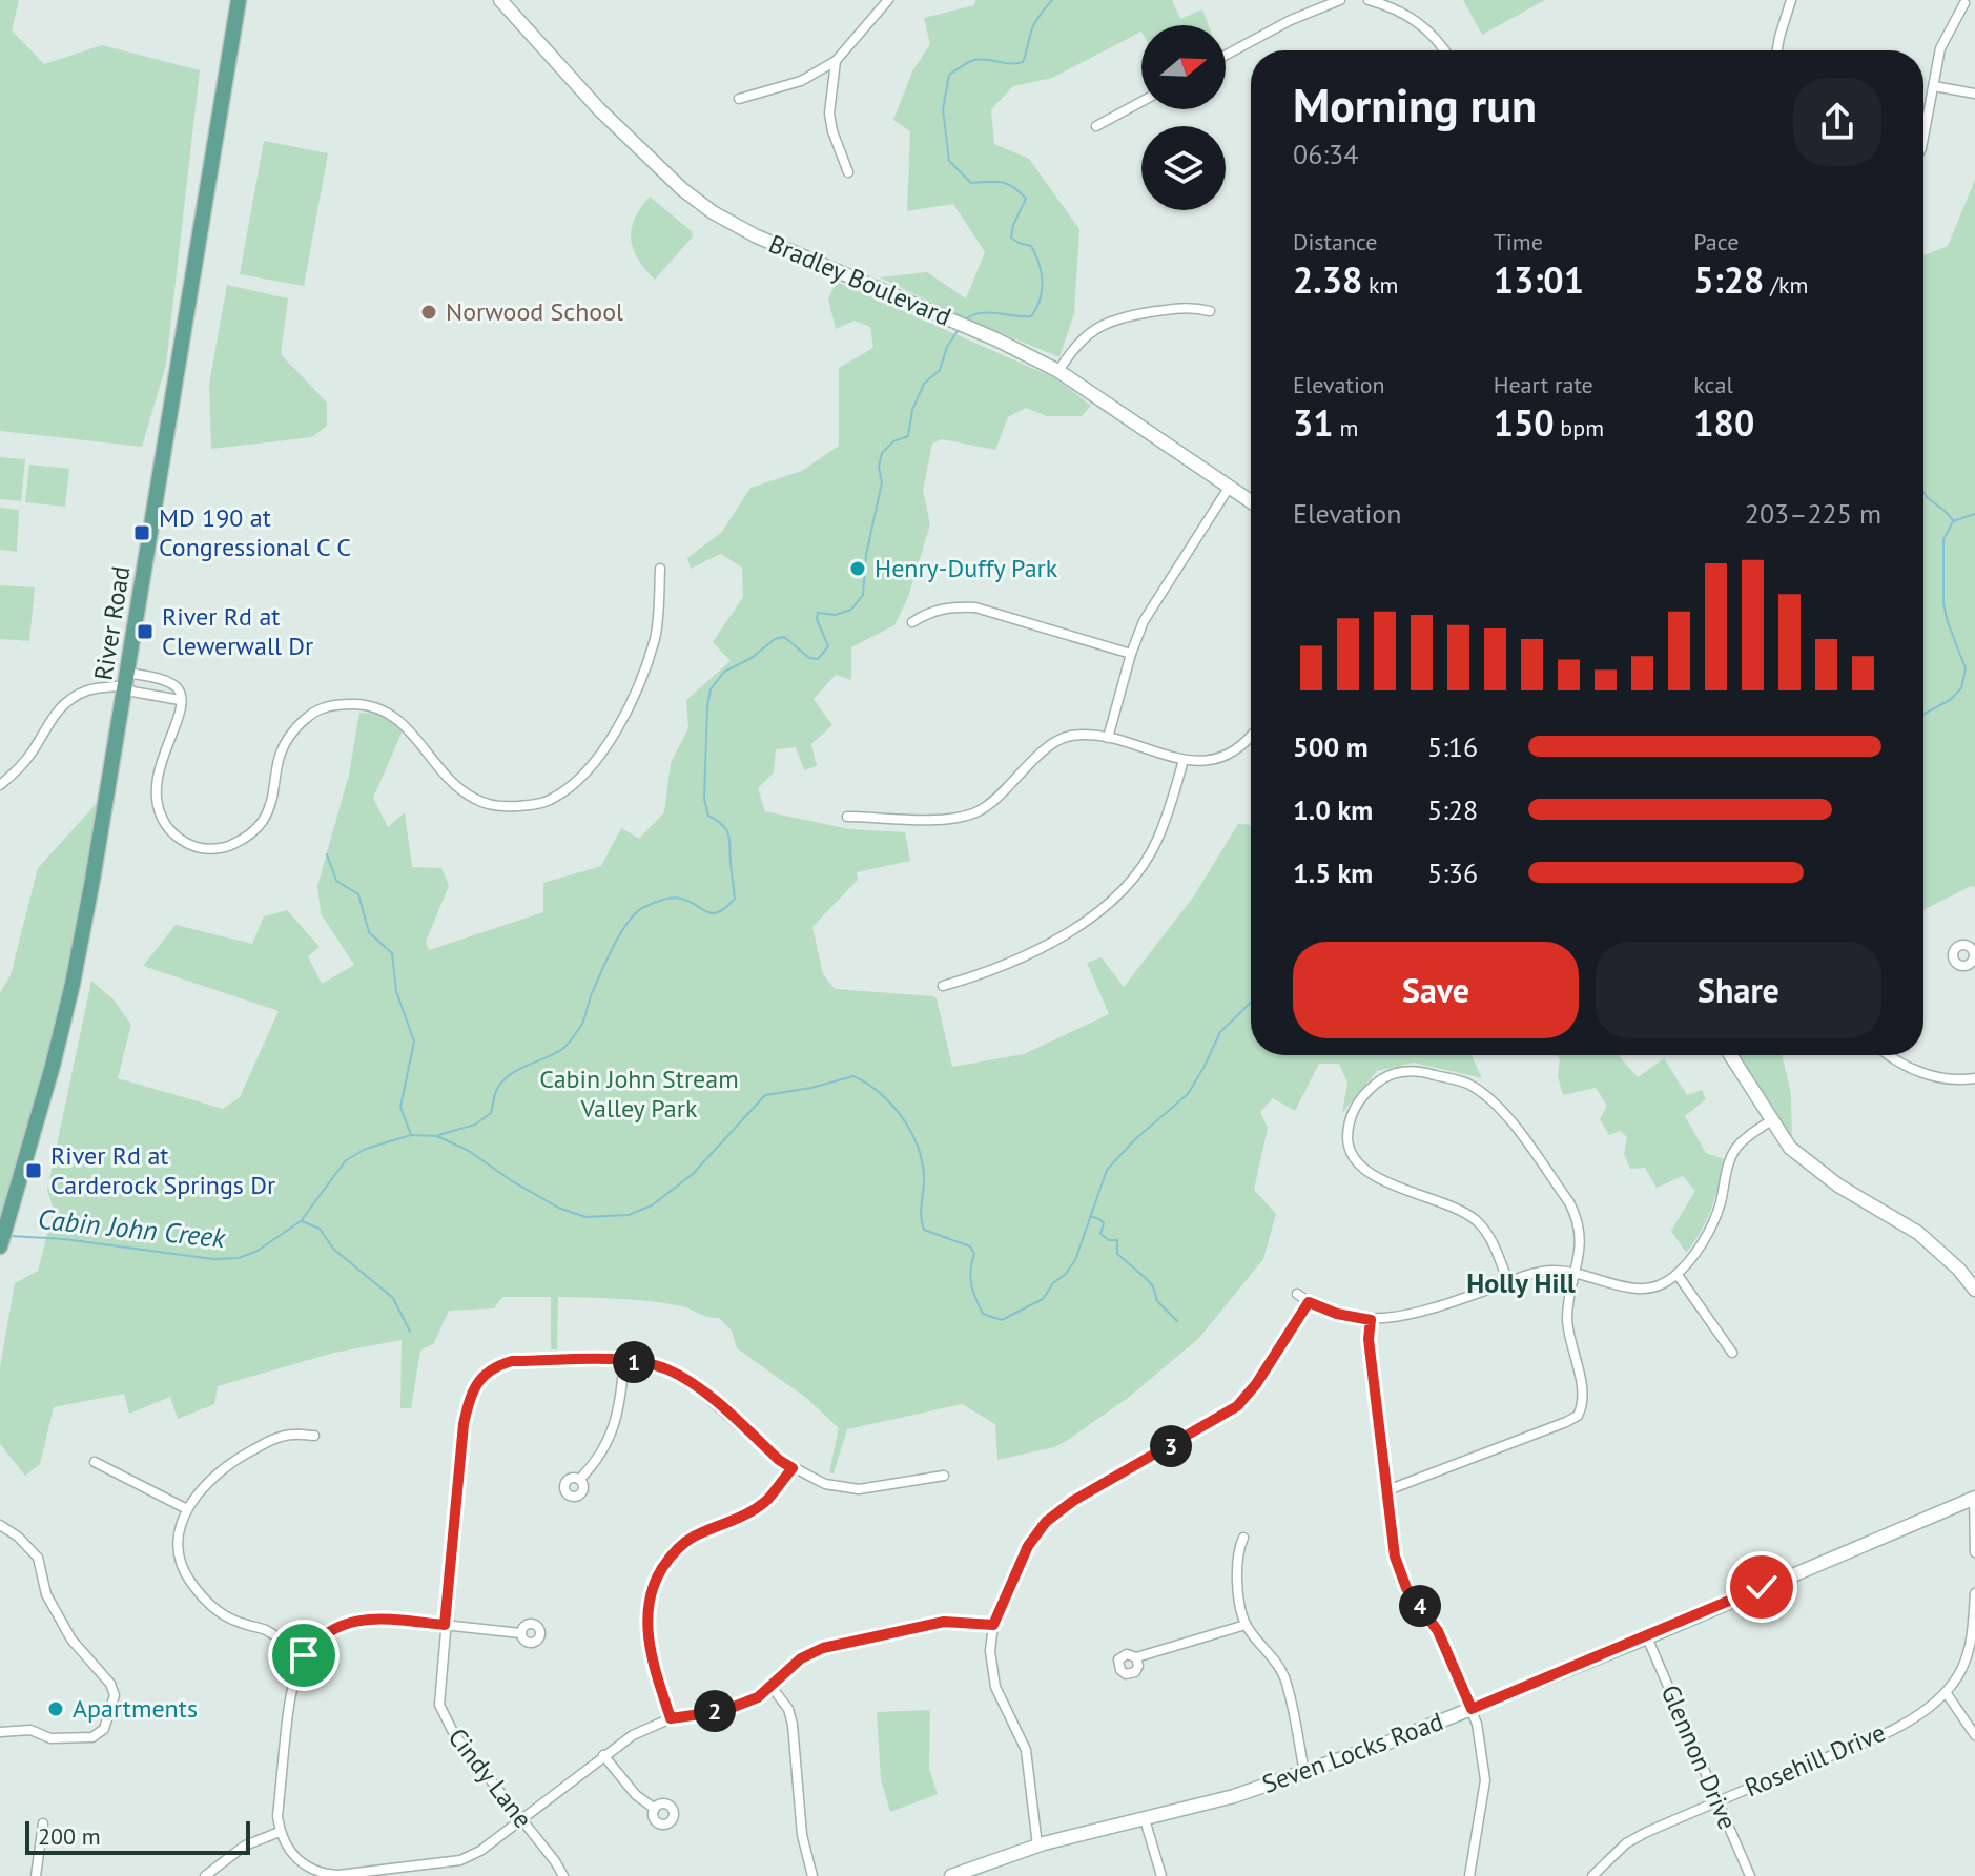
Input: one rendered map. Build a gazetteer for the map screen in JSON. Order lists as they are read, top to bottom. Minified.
{"streets":{"main road":["Bradley Boulevard","River Road","Seven Locks Road"],"street":["Glennon Drive","Rosehill Drive","Cindy Lane"]},"crossings":[["Seven Locks Road","Glennon Drive"],["Glennon Drive","Rosehill Drive"]],"districts":["Holly Hill"],"water":["Cabin John Creek"],"parks":["Cabin John Stream Valley Park"],"places":{"other":["Norwood School","Henry-Duffy Park","Apartments"],"transit":["MD 190 at Congressional C C","River Rd at Clewerwall Dr","River Rd at Carderock Springs Dr"]},"scale_bar":"200 m","north":"right","page":{"heading":["Morning run","06:34"],"stats":[["Distance","2.38 km"],["Time","13:01"],["Pace","5:28 /km"],["Elevation","31 m"],["Heart rate","150 bpm"],["kcal","180"]],"chart":["Elevation","203–225 m"],"list":[{"name":"500 m","note":"5:16"},{"name":"1.0 km","note":"5:28"},{"name":"1.5 km","note":"5:36"}],"buttons":["Save","Share"],"pins":["1","3","4","2"],"scale":"200 m"}}
